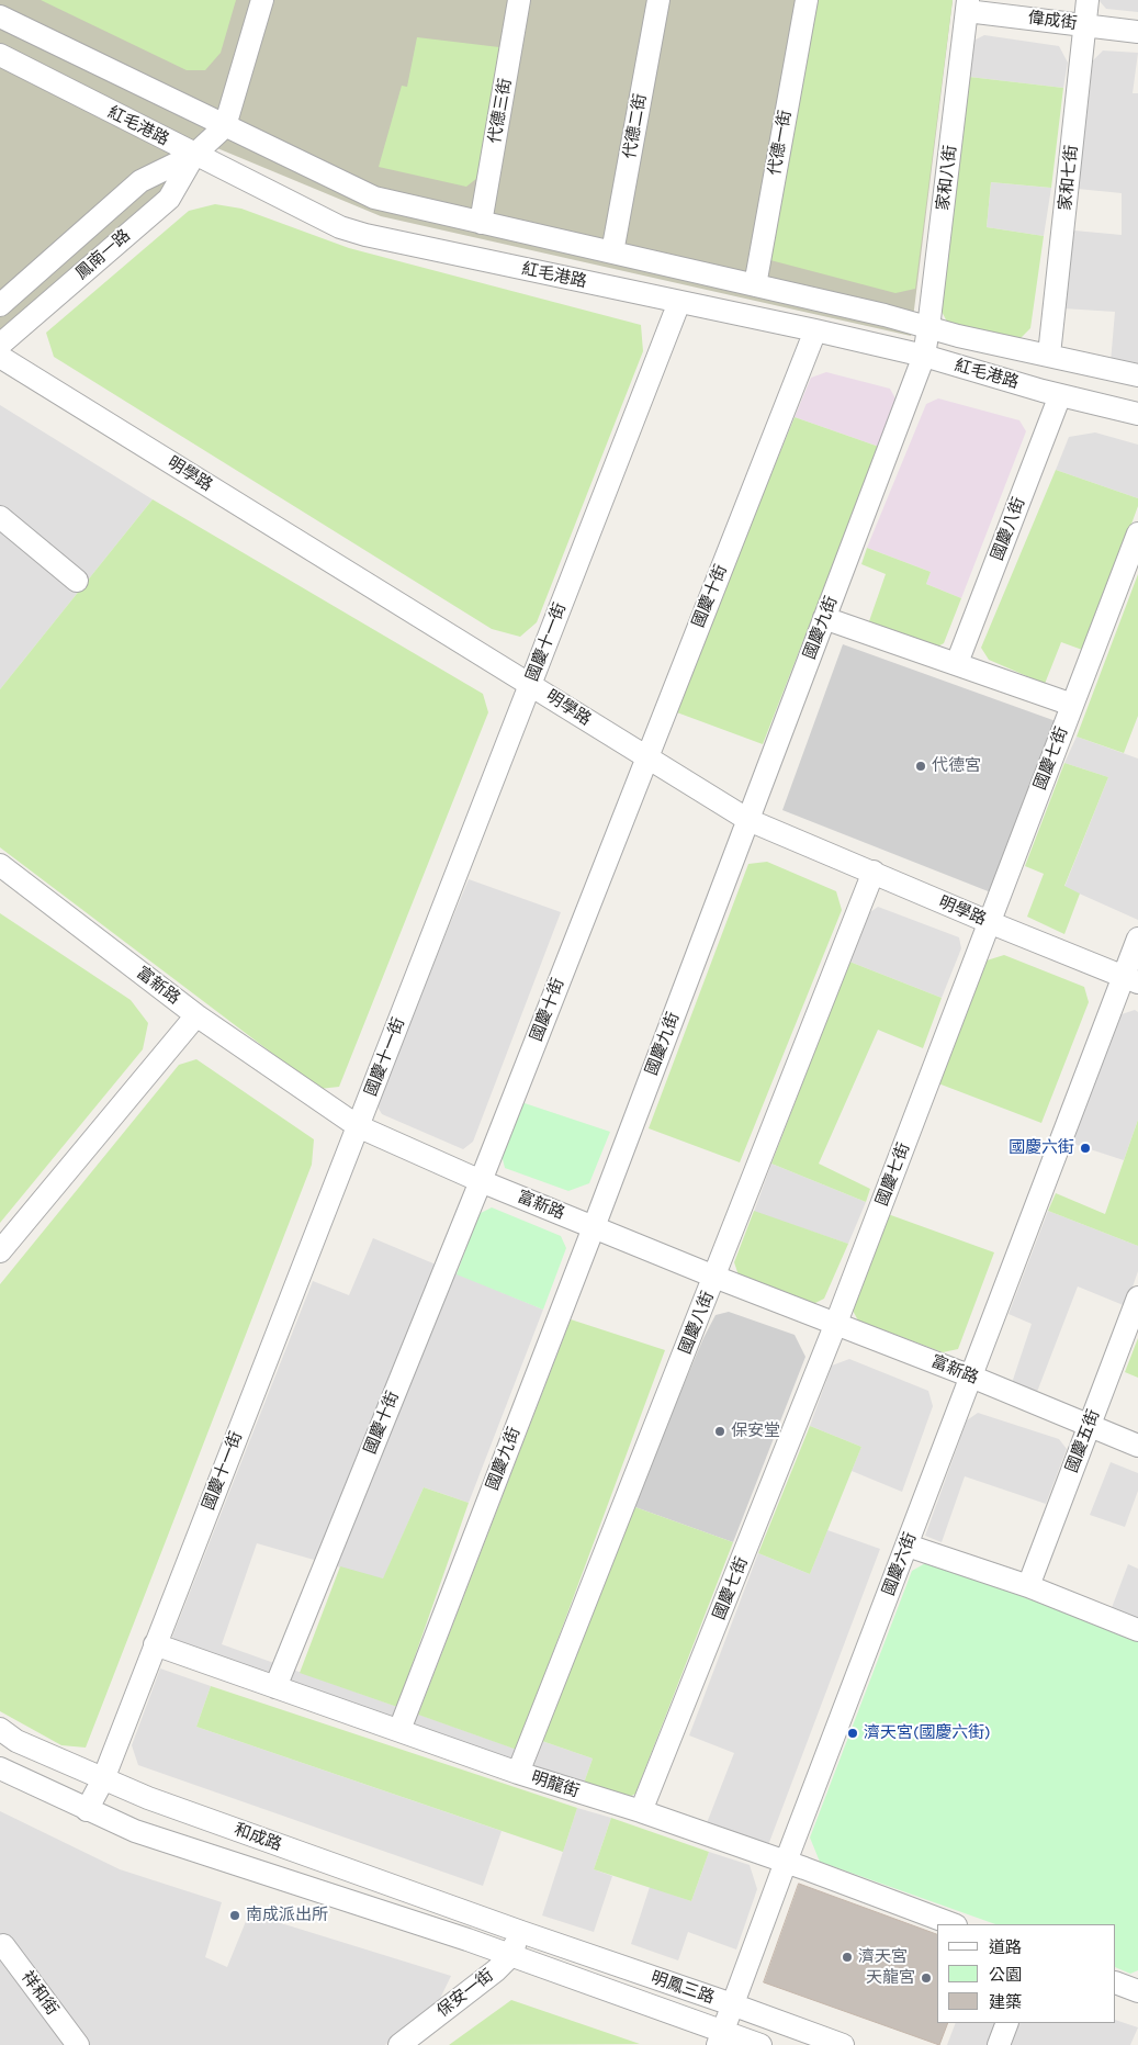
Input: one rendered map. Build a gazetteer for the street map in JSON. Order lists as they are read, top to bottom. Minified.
{"streets":{"street":["偉成街","代德三街","紅毛港路","代德二街","代德一街","家和八街","家和七街","鳳南一路","明學路","國慶八街","國慶十街","國慶九街","國慶十一街","國慶七街","富新路","國慶五街","國慶六街","明龍街","和成路","明鳳三路","祥和街","保安一街"]},"crossings":[["偉成街","家和八街"],["偉成街","家和七街"],["代德三街","紅毛港路"],["紅毛港路","代德二街"],["紅毛港路","代德一街"],["紅毛港路","家和八街"],["紅毛港路","家和七街"],["紅毛港路","鳳南一路"],["紅毛港路","國慶八街"],["紅毛港路","國慶十街"],["紅毛港路","國慶九街"],["紅毛港路","國慶十一街"],["家和八街","國慶九街"],["明學路","國慶八街"],["明學路","國慶十街"],["明學路","國慶九街"],["明學路","國慶十一街"],["明學路","國慶七街"],["明學路","國慶六街"],["國慶八街","富新路"],["國慶八街","明龍街"],["國慶十街","富新路"],["國慶十街","明龍街"],["國慶九街","富新路"],["國慶九街","明龍街"],["國慶十一街","富新路"],["國慶十一街","明龍街"],["國慶十一街","和成路"],["國慶七街","富新路"],["國慶七街","明龍街"],["富新路","國慶五街"],["富新路","國慶六街"],["國慶六街","明龍街"],["國慶六街","明鳳三路"],["和成路","明鳳三路"],["和成路","保安一街"],["明鳳三路","保安一街"]],"places":["代德宮","國慶六街","保安堂","濟天宮(國慶六街)","南成派出所","濟天宮","天龍宮"],"legend":["道路","公園","建築"]}
